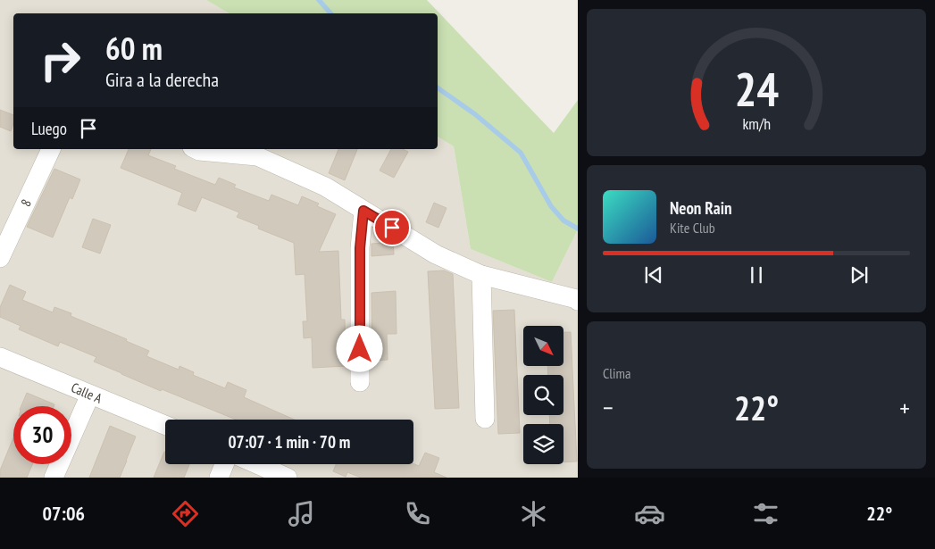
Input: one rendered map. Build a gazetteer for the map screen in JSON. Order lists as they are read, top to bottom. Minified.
{"streets":{"street":["8","Calle A"]},"north":"bottom right","page":{"turn":["60 m","Gira a la derecha"],"then":"Luego","song":["Neon Rain","Kite Club"],"tile":"Clima","heat":["−","22°","+"],"limit":"30","trip":"07:07 · 1 min · 70 m","tabs":["07:06","22°"],"gauge":["24","km/h"]}}
